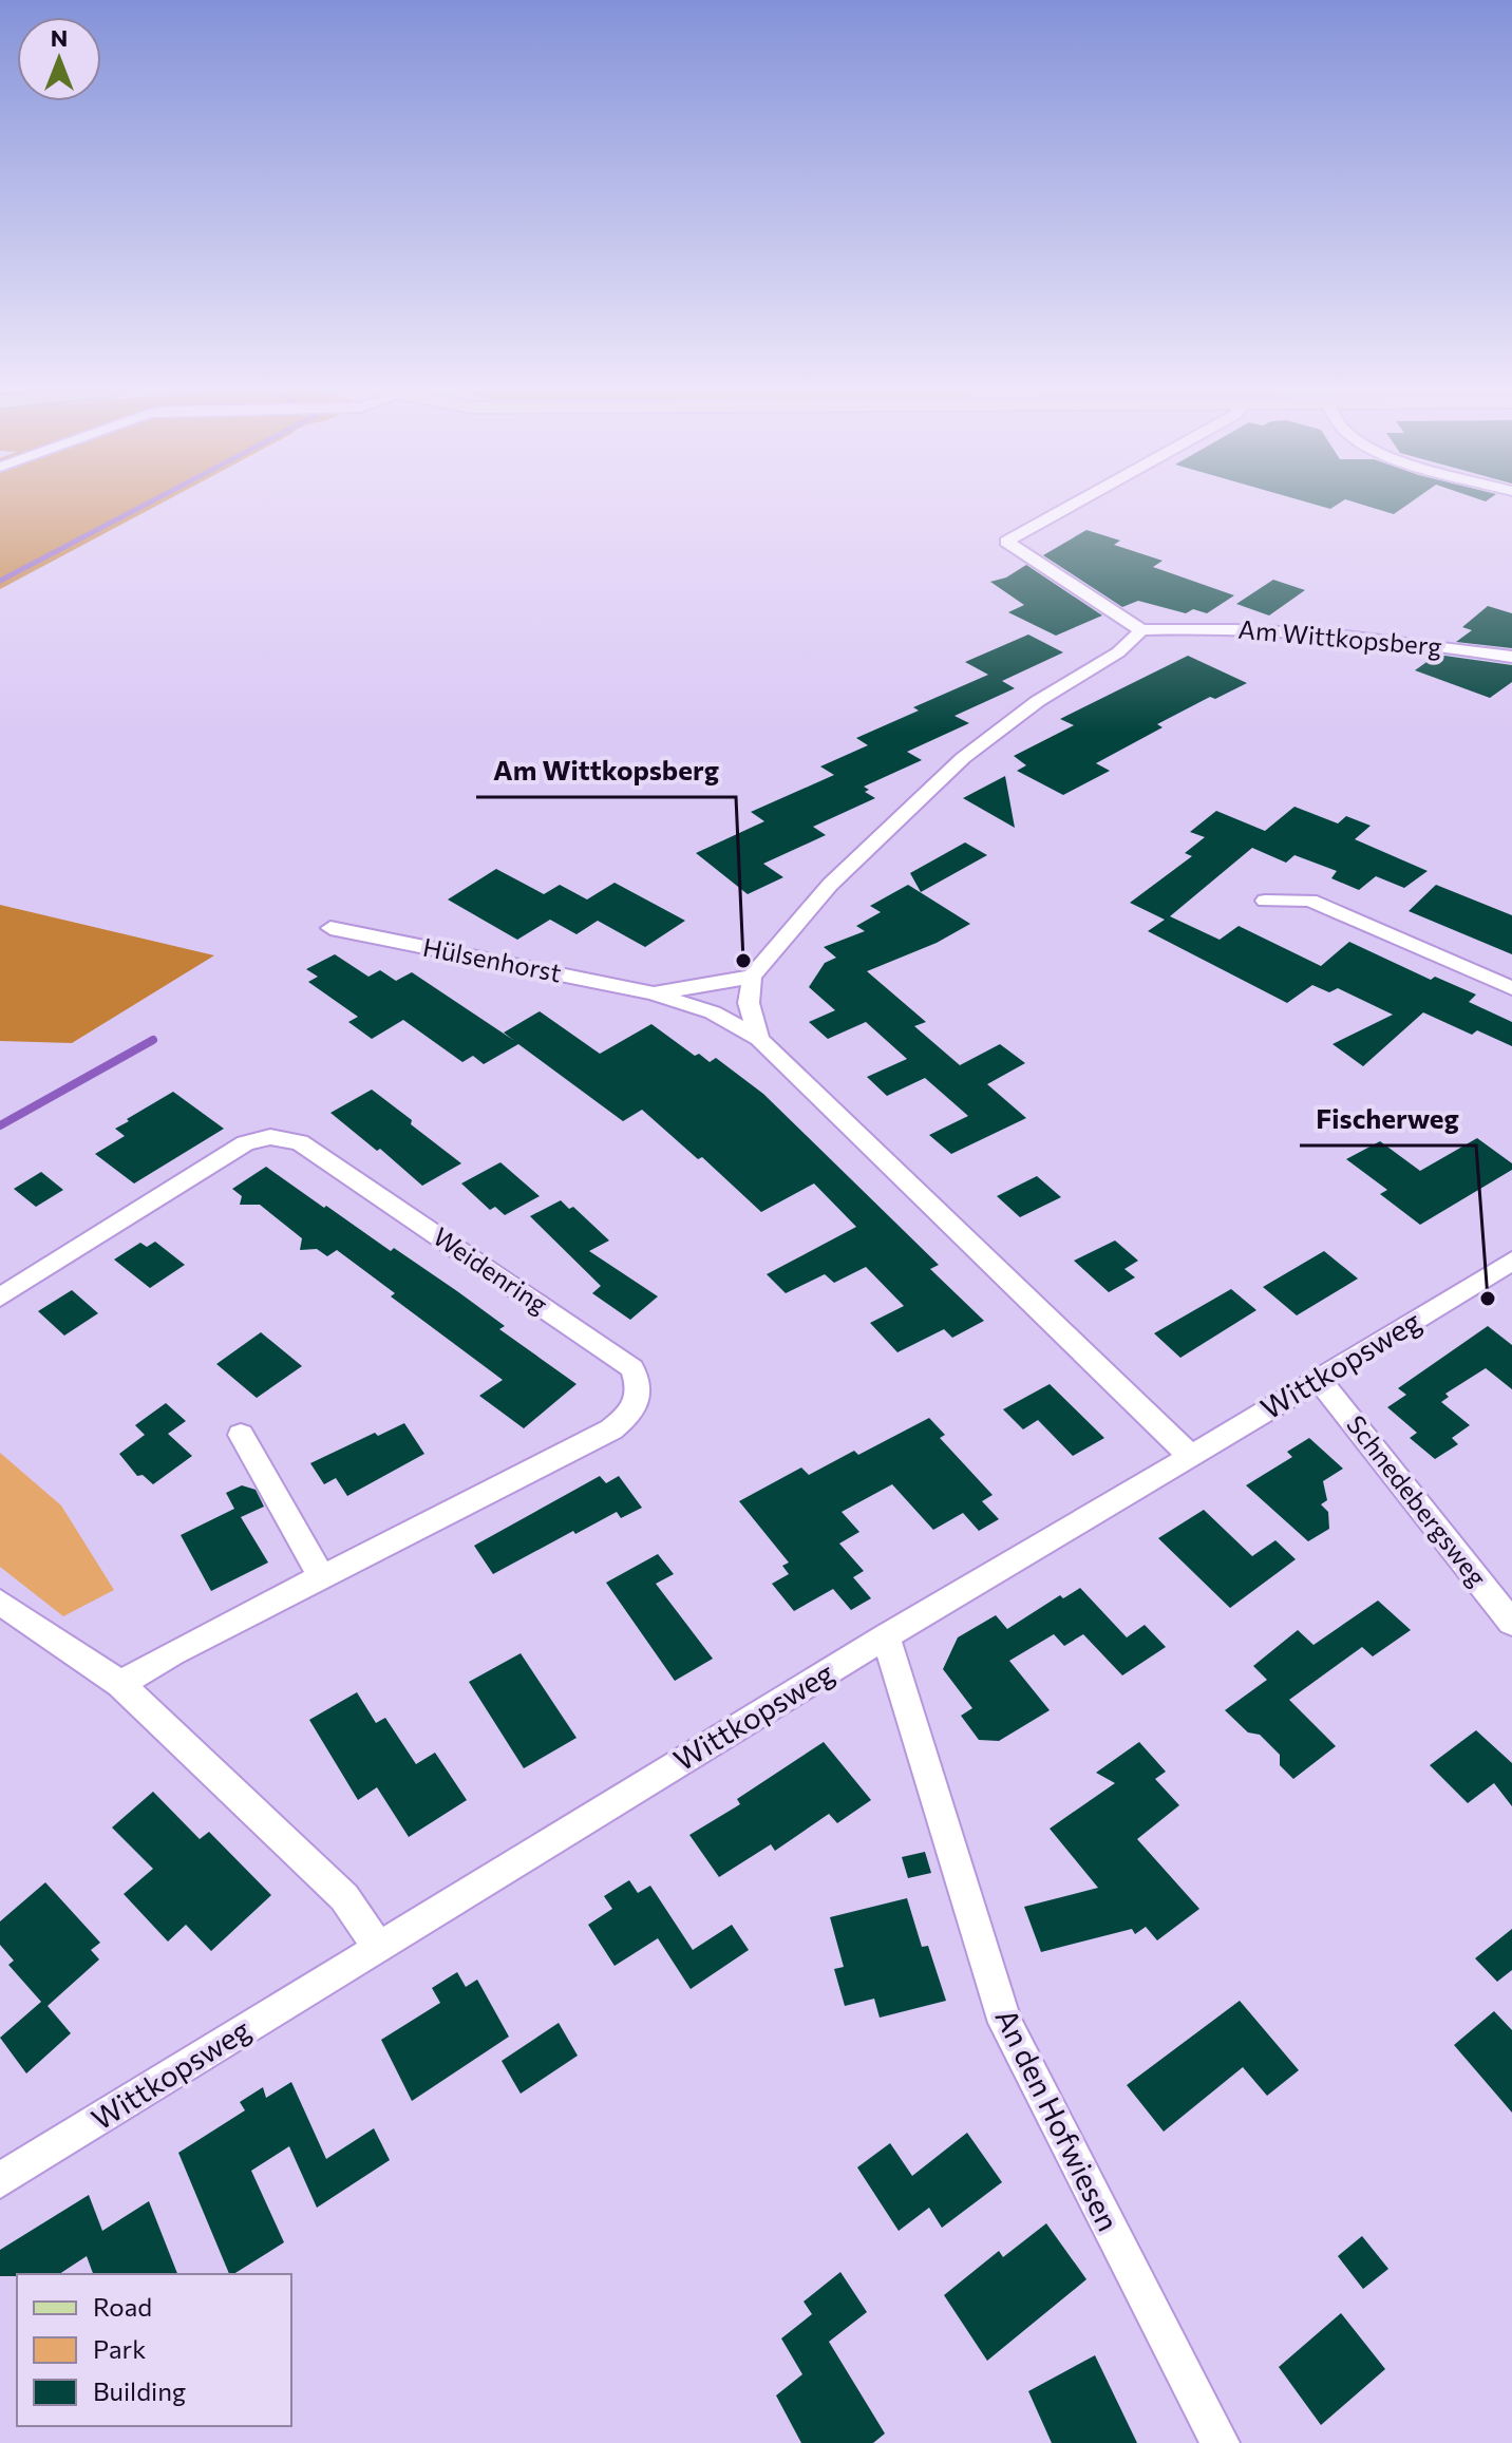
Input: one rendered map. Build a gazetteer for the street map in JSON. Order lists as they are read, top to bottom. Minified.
{"streets":{"street":["Am Wittkopsberg","Hülsenhorst","Weidenring","Wittkopsweg","Schnedebergsweg","An den Hofwiesen"]},"crossings":[["Wittkopsweg","Schnedebergsweg"],["Wittkopsweg","An den Hofwiesen"]],"places":["Am Wittkopsberg","Fischerweg"],"legend":["Road","Park","Building"],"north":"top"}
